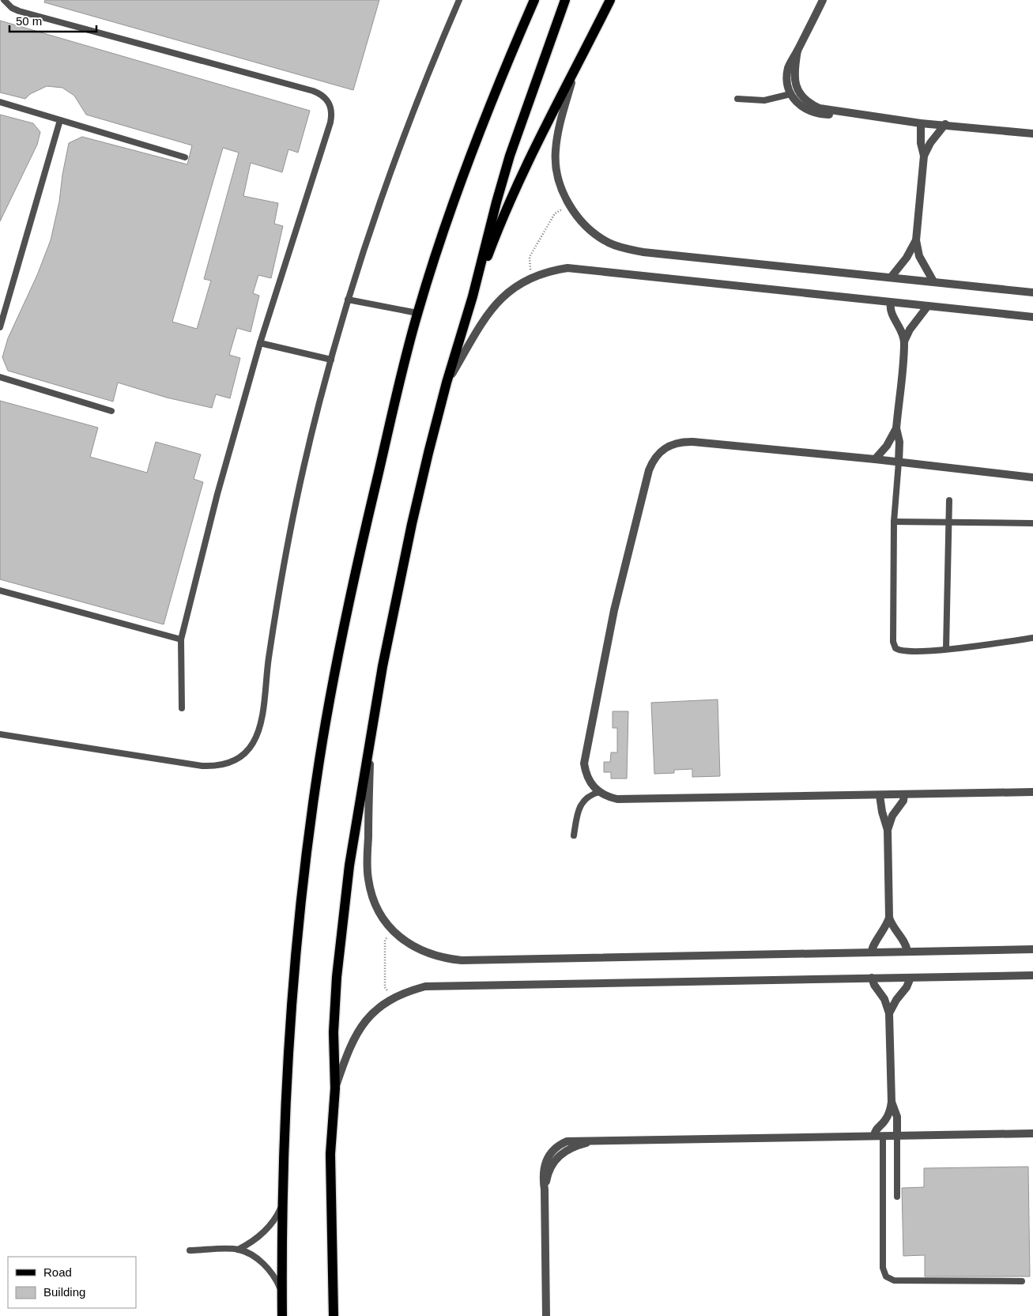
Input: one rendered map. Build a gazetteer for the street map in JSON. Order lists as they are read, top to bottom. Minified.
{"legend":["Road","Building"],"scale_bar":"50 m"}
